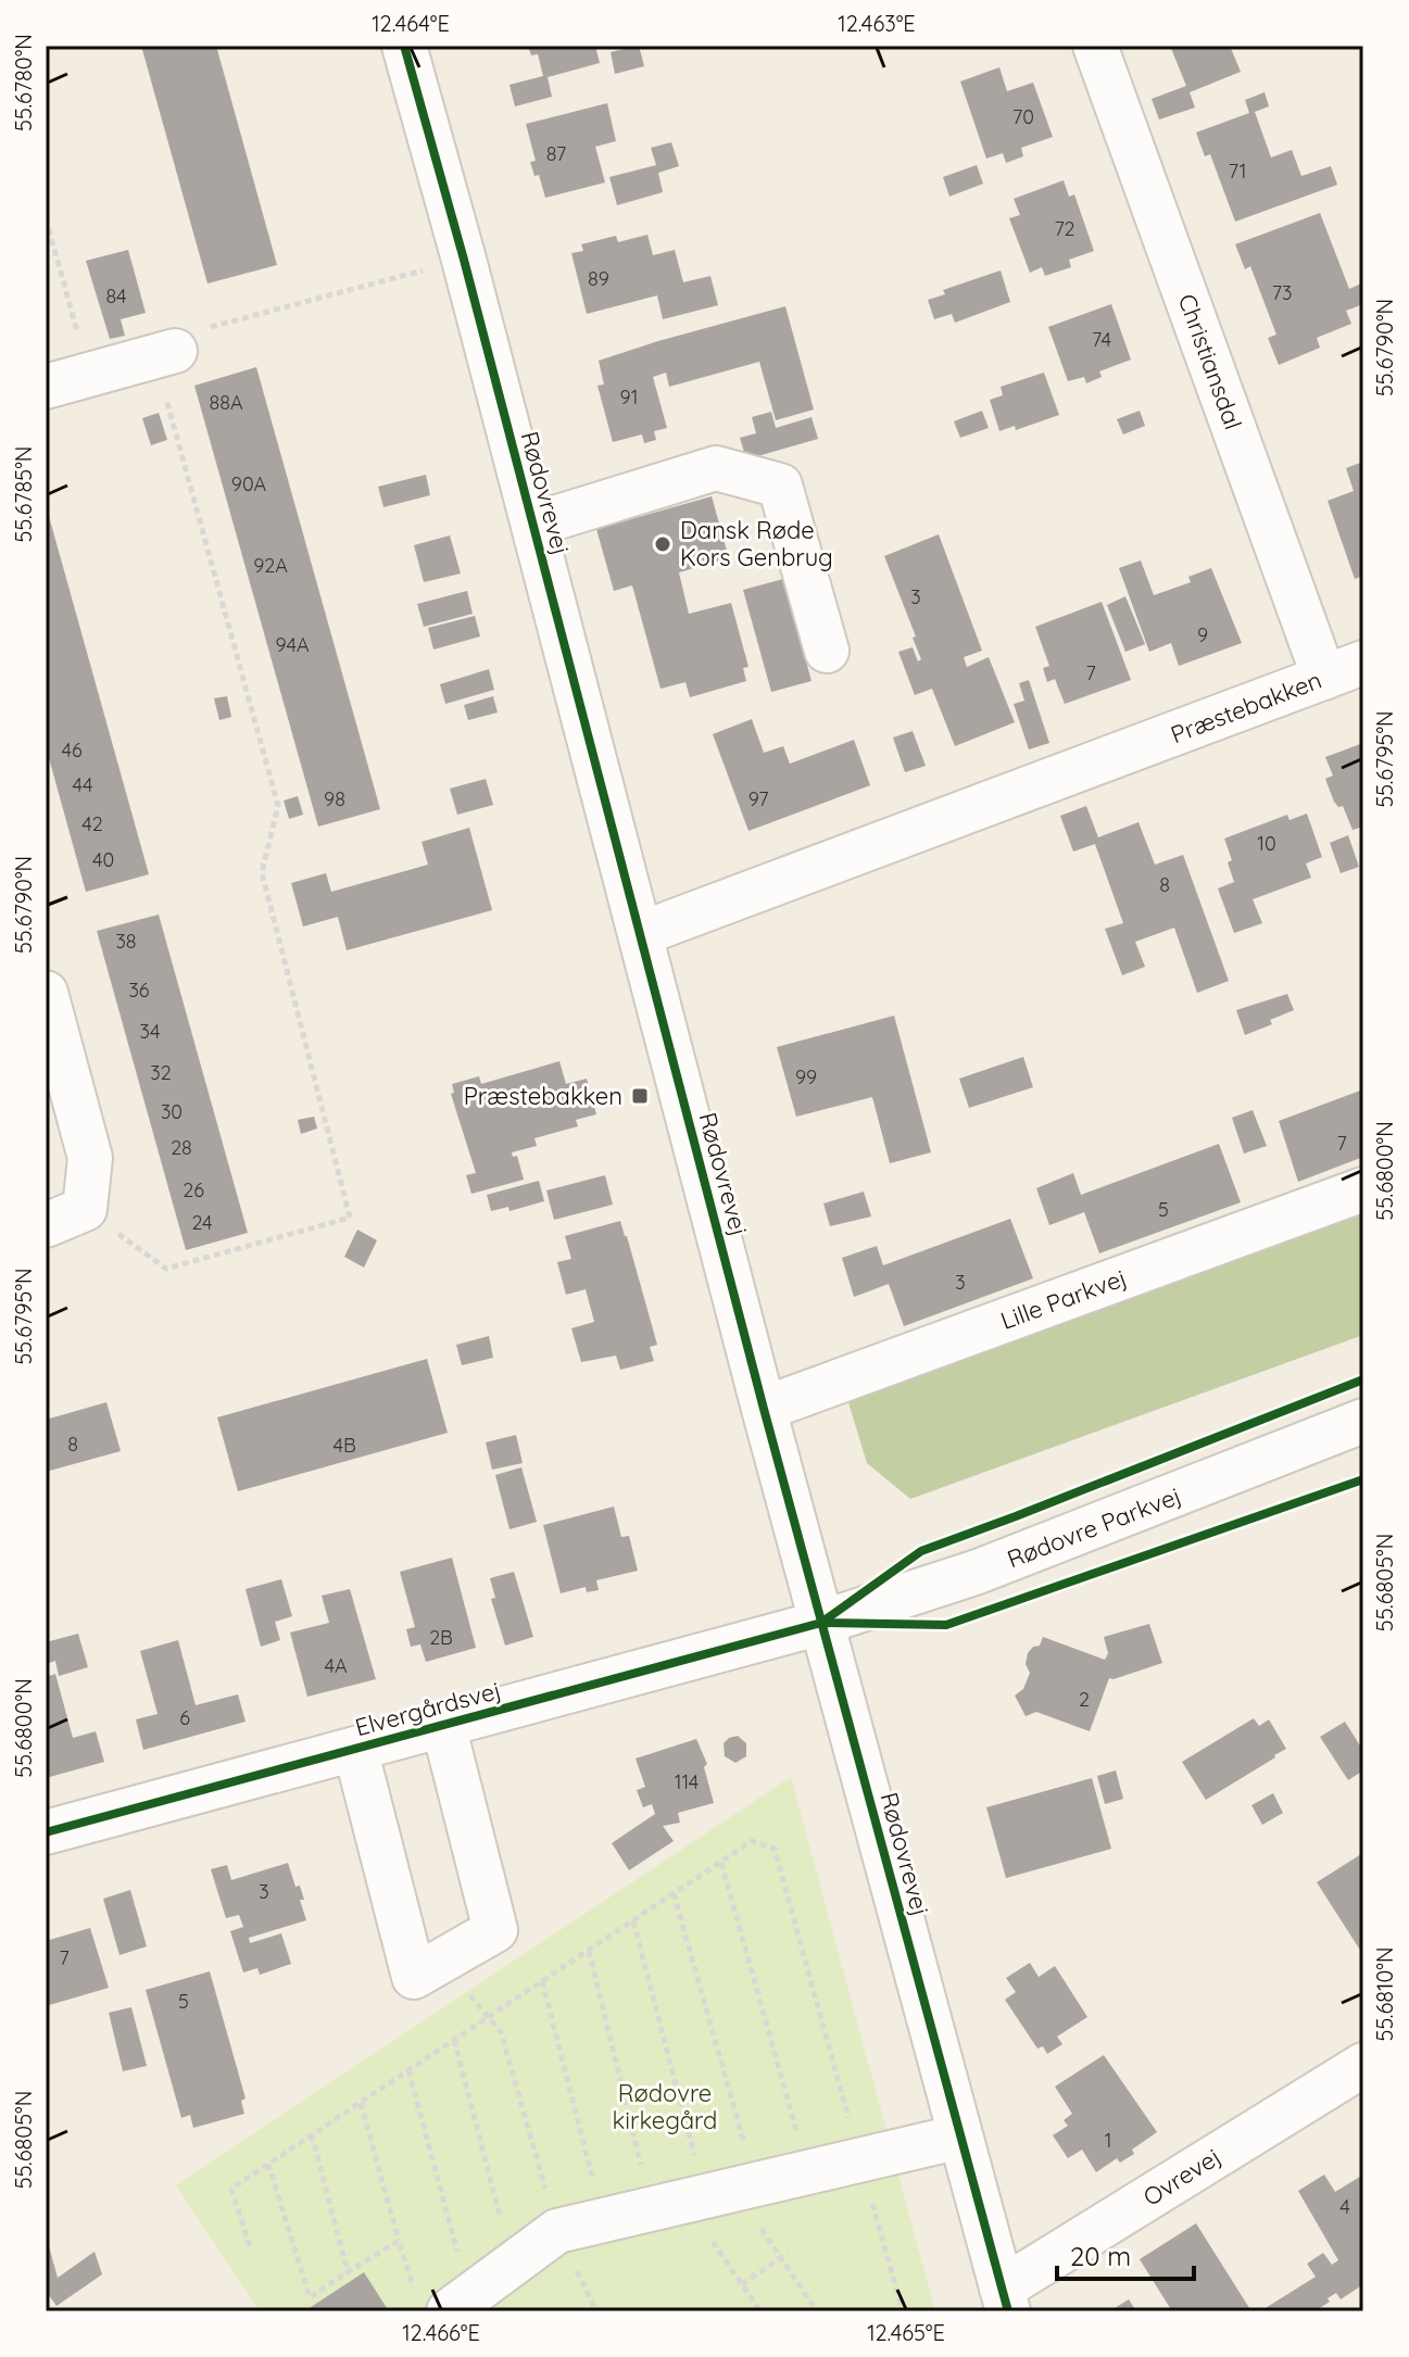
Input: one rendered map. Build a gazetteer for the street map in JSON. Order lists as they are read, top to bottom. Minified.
{"streets":{"street":["Christiansdal","Rødovrevej","Præstebakken","Lille Parkvej","Rødovre Parkvej","Elvergårdsvej","Ovrevej"]},"crossings":[["Christiansdal","Præstebakken"],["Rødovrevej","Præstebakken"],["Rødovrevej","Lille Parkvej"],["Rødovrevej","Rødovre Parkvej"],["Rødovrevej","Elvergårdsvej"],["Rødovrevej","Ovrevej"],["Rødovre Parkvej","Elvergårdsvej"]],"parks":["Rødovre kirkegård"],"places":{"other":["Dansk Røde Kors Genbrug"],"transit":["Præstebakken"]},"house_numbers":["70","87","71","72","89","73","84","74","91","88A","90A","92A","3","9","94A","7","46","44","98","97","42","10","40","8","38","36","34","32","99","30","7","28","26","5","24","3","8","4B","2B","4A","2","6","114","3","7","5","1","4"],"scale_bar":"20 m","coordinates":["12.464°E","12.463°E","55.6780°N","55.6790°N","55.6785°N","55.6795°N","55.6800°N","55.6805°N","55.6810°N","12.466°E","12.465°E"]}
